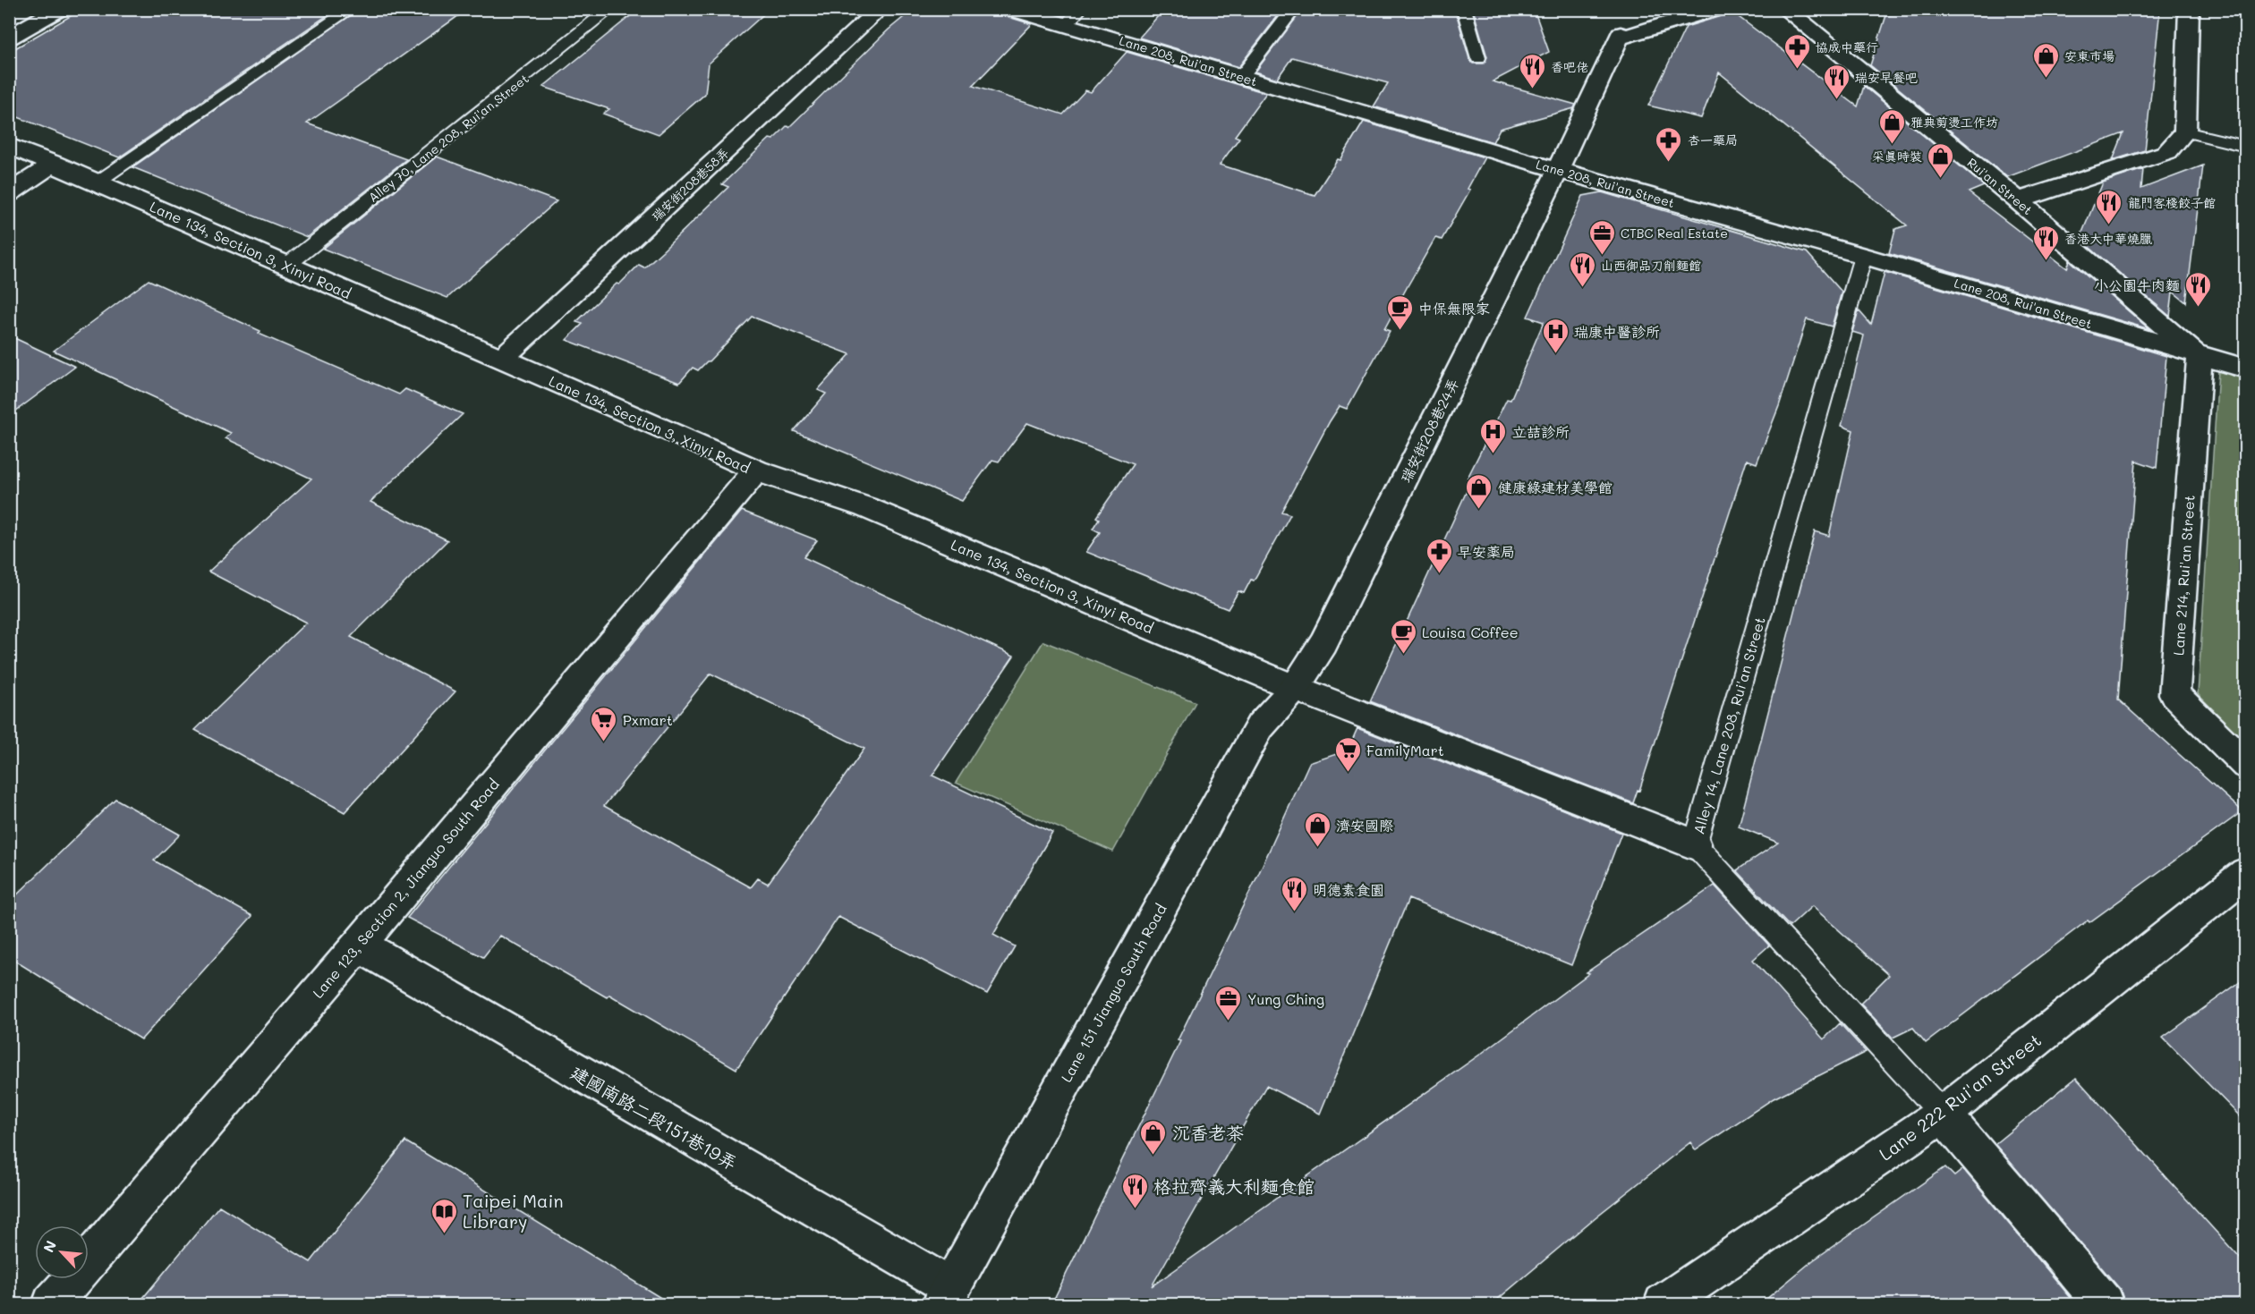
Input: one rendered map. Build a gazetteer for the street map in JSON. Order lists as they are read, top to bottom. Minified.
{"streets":{"street":["Lane 208, Rui'an Street","瑞安街208巷58弄","Rui'an Street","Lane 134, Section 3, Xinyi Road","瑞安街208巷24弄","Lane 214, Rui'an Street","Alley 14, Lane 208, Rui'an Street","Lane 123, Section 2, Jianguo South Road","Lane 151 Jianguo South Road","Lane 222 Rui'an Street","建國南路二段151巷19弄"],"lane":["Alley 70, Lane 208, Rui'an Street"]},"crossings":[["Lane 208, Rui'an Street","Rui'an Street"],["Lane 208, Rui'an Street","瑞安街208巷24弄"],["Lane 208, Rui'an Street","Lane 214, Rui'an Street"],["Lane 208, Rui'an Street","Alley 14, Lane 208, Rui'an Street"],["Alley 70, Lane 208, Rui'an Street","Lane 134, Section 3, Xinyi Road"],["瑞安街208巷58弄","Lane 134, Section 3, Xinyi Road"],["Rui'an Street","Lane 214, Rui'an Street"],["Lane 134, Section 3, Xinyi Road","瑞安街208巷24弄"],["Lane 134, Section 3, Xinyi Road","Alley 14, Lane 208, Rui'an Street"],["Lane 134, Section 3, Xinyi Road","Lane 123, Section 2, Jianguo South Road"],["Lane 134, Section 3, Xinyi Road","Lane 151 Jianguo South Road"],["瑞安街208巷24弄","Alley 14, Lane 208, Rui'an Street"],["瑞安街208巷24弄","Lane 151 Jianguo South Road"],["Alley 14, Lane 208, Rui'an Street","Lane 151 Jianguo South Road"],["Lane 123, Section 2, Jianguo South Road","建國南路二段151巷19弄"],["Lane 151 Jianguo South Road","建國南路二段151巷19弄"]],"places":{"pharmacy":["協成中藥行","杏一藥局","早安薬局"],"shop":["安東市場","雅典剪燙工作坊","采真時裝","健康綠建材美學館","濟安國際","沉香老茶"],"restaurant":["香吧佬","瑞安早餐吧","龍門客棧餃子館","香港大中華燒臘","山西御品刀削麵館","小公園牛肉麵","明德素食園","格拉齊義大利麵食館"],"office":["CTBC Real Estate","Yung Ching"],"cafe":["中保無限家","Louisa Coffee"],"hospital":["瑞康中醫診所","立喆診所"],"supermarket":["Pxmart","FamilyMart"],"library":["Taipei Main Library"]},"north":"top left"}
